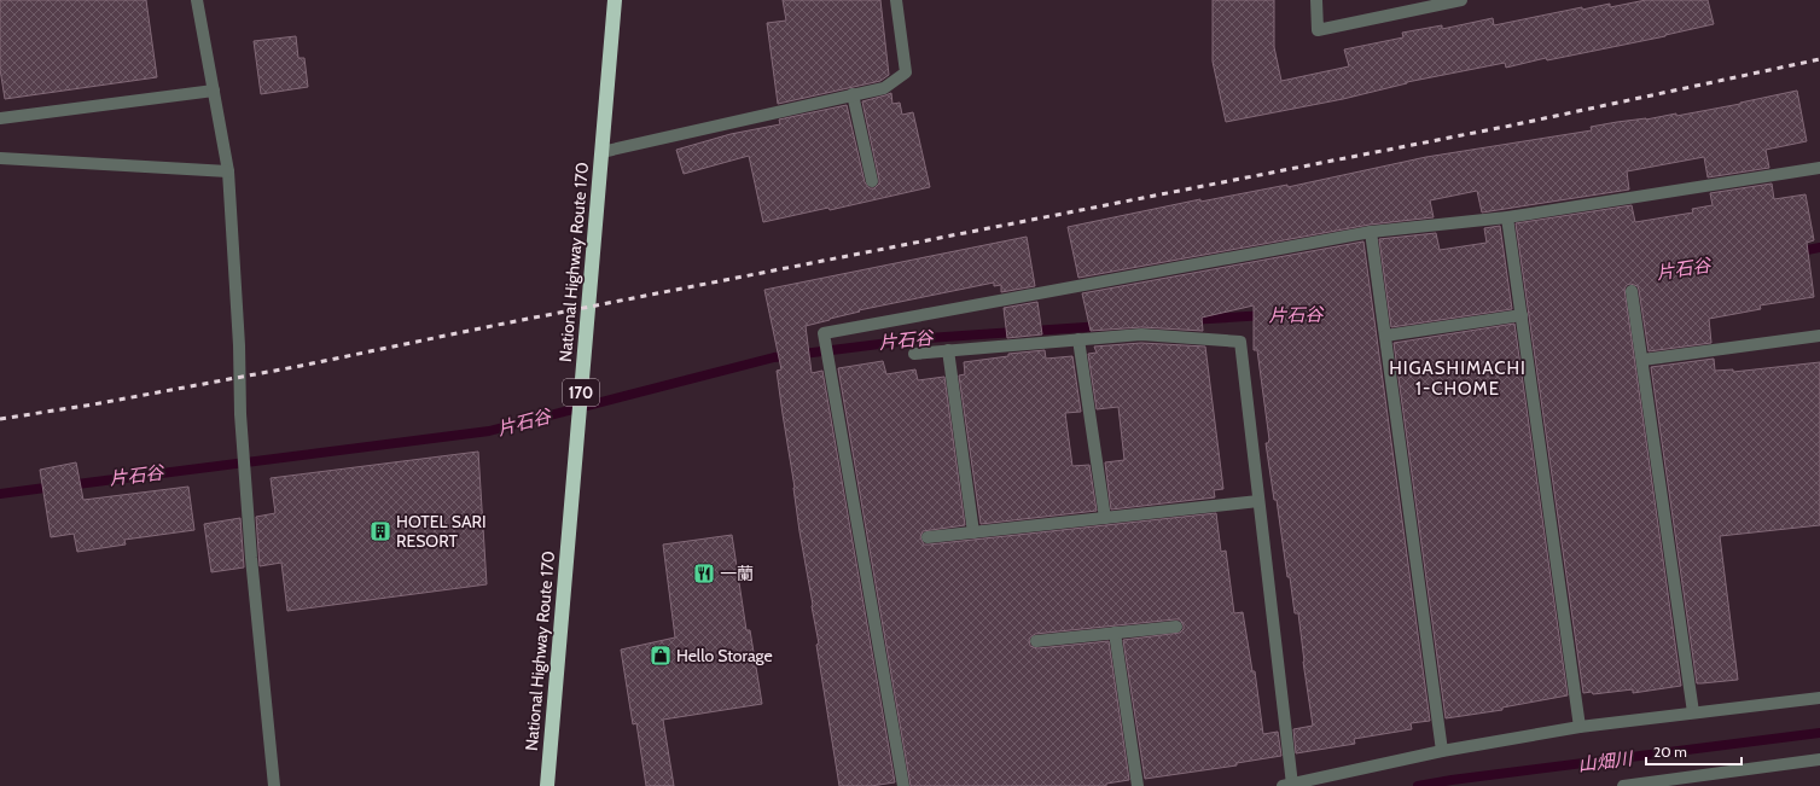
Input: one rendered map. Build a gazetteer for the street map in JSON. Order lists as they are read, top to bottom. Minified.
{"streets":{"highway":["National Highway Route 170","170"]},"districts":["HIGASHIMACHI 1-CHOME"],"water":["片石谷","山畑川"],"places":{"building":["HOTEL SARI RESORT"],"restaurant":["一蘭"],"shop":["Hello Storage"]},"scale_bar":"20 m"}
